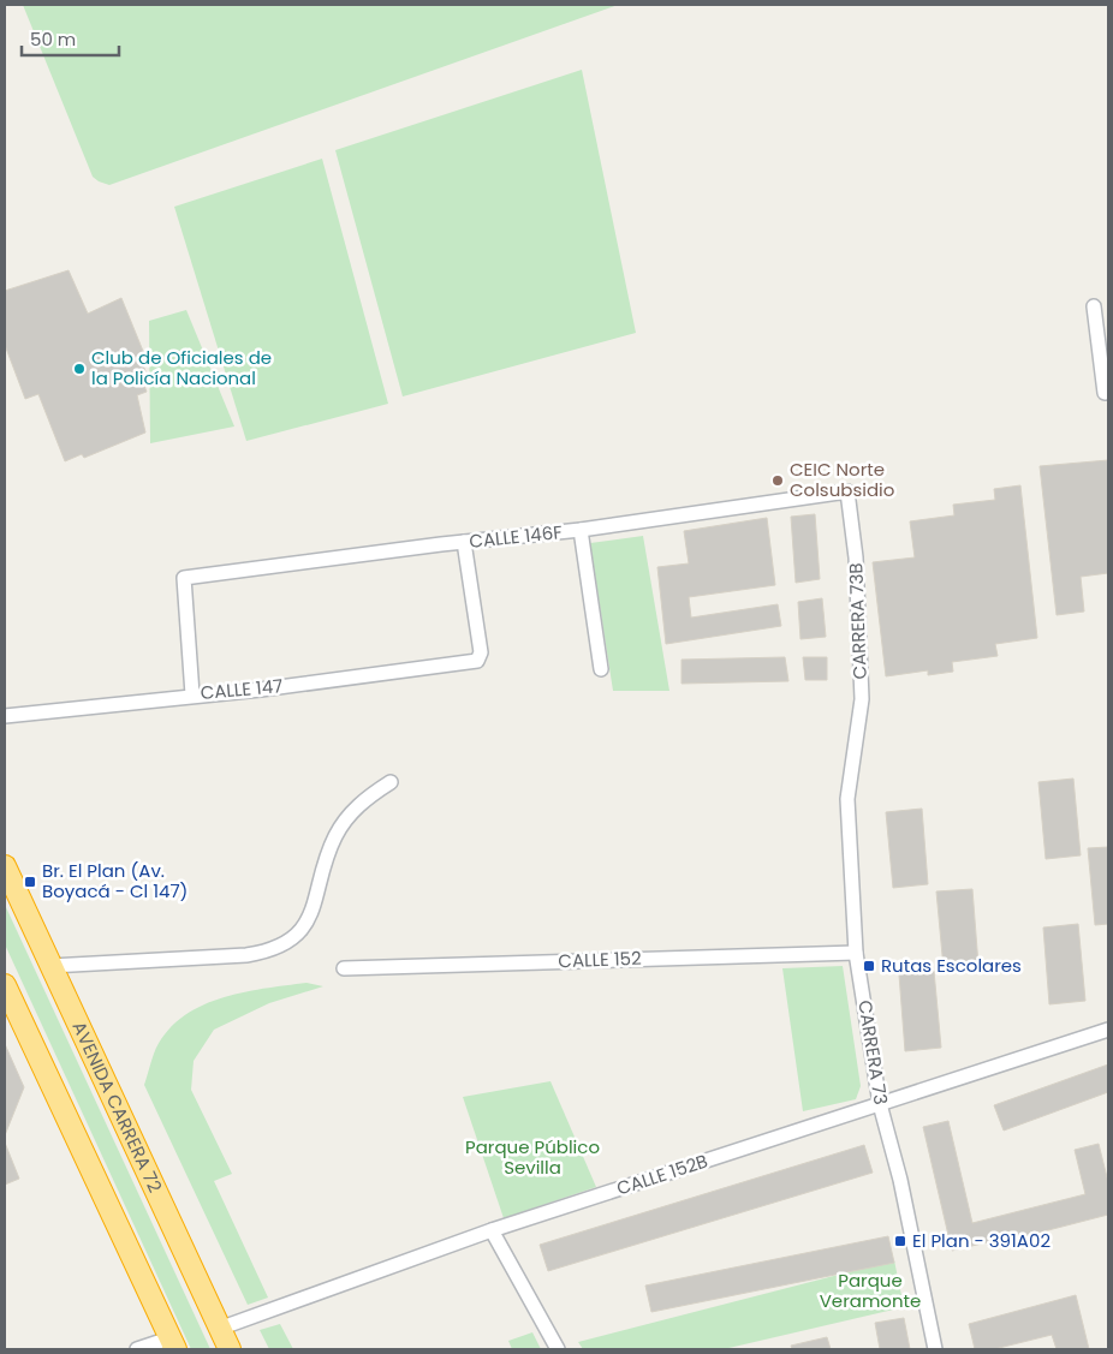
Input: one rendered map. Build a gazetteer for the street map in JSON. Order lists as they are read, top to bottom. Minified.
{"streets":{"highway":["AVENIDA CARRERA 72"],"street":["CALLE 146F","CARRERA 73B","CALLE 147","CALLE 152","CARRERA 73","CALLE 152B"]},"crossings":[["CALLE 146F","CARRERA 73B"],["CALLE 146F","CALLE 147"],["CARRERA 73B","CARRERA 73"],["CALLE 152","CARRERA 73"],["CARRERA 73","CALLE 152B"],["AVENIDA CARRERA 72","CALLE 152B"]],"parks":["Parque Público Sevilla","Parque Veramonte"],"places":{"other":["Club de Oficiales de la Policía Nacional","CEIC Norte Colsubsidio"],"transit":["Br. El Plan (Av. Boyacá - Cl 147)","Rutas Escolares","El Plan - 391A02"]},"scale_bar":"50 m"}
